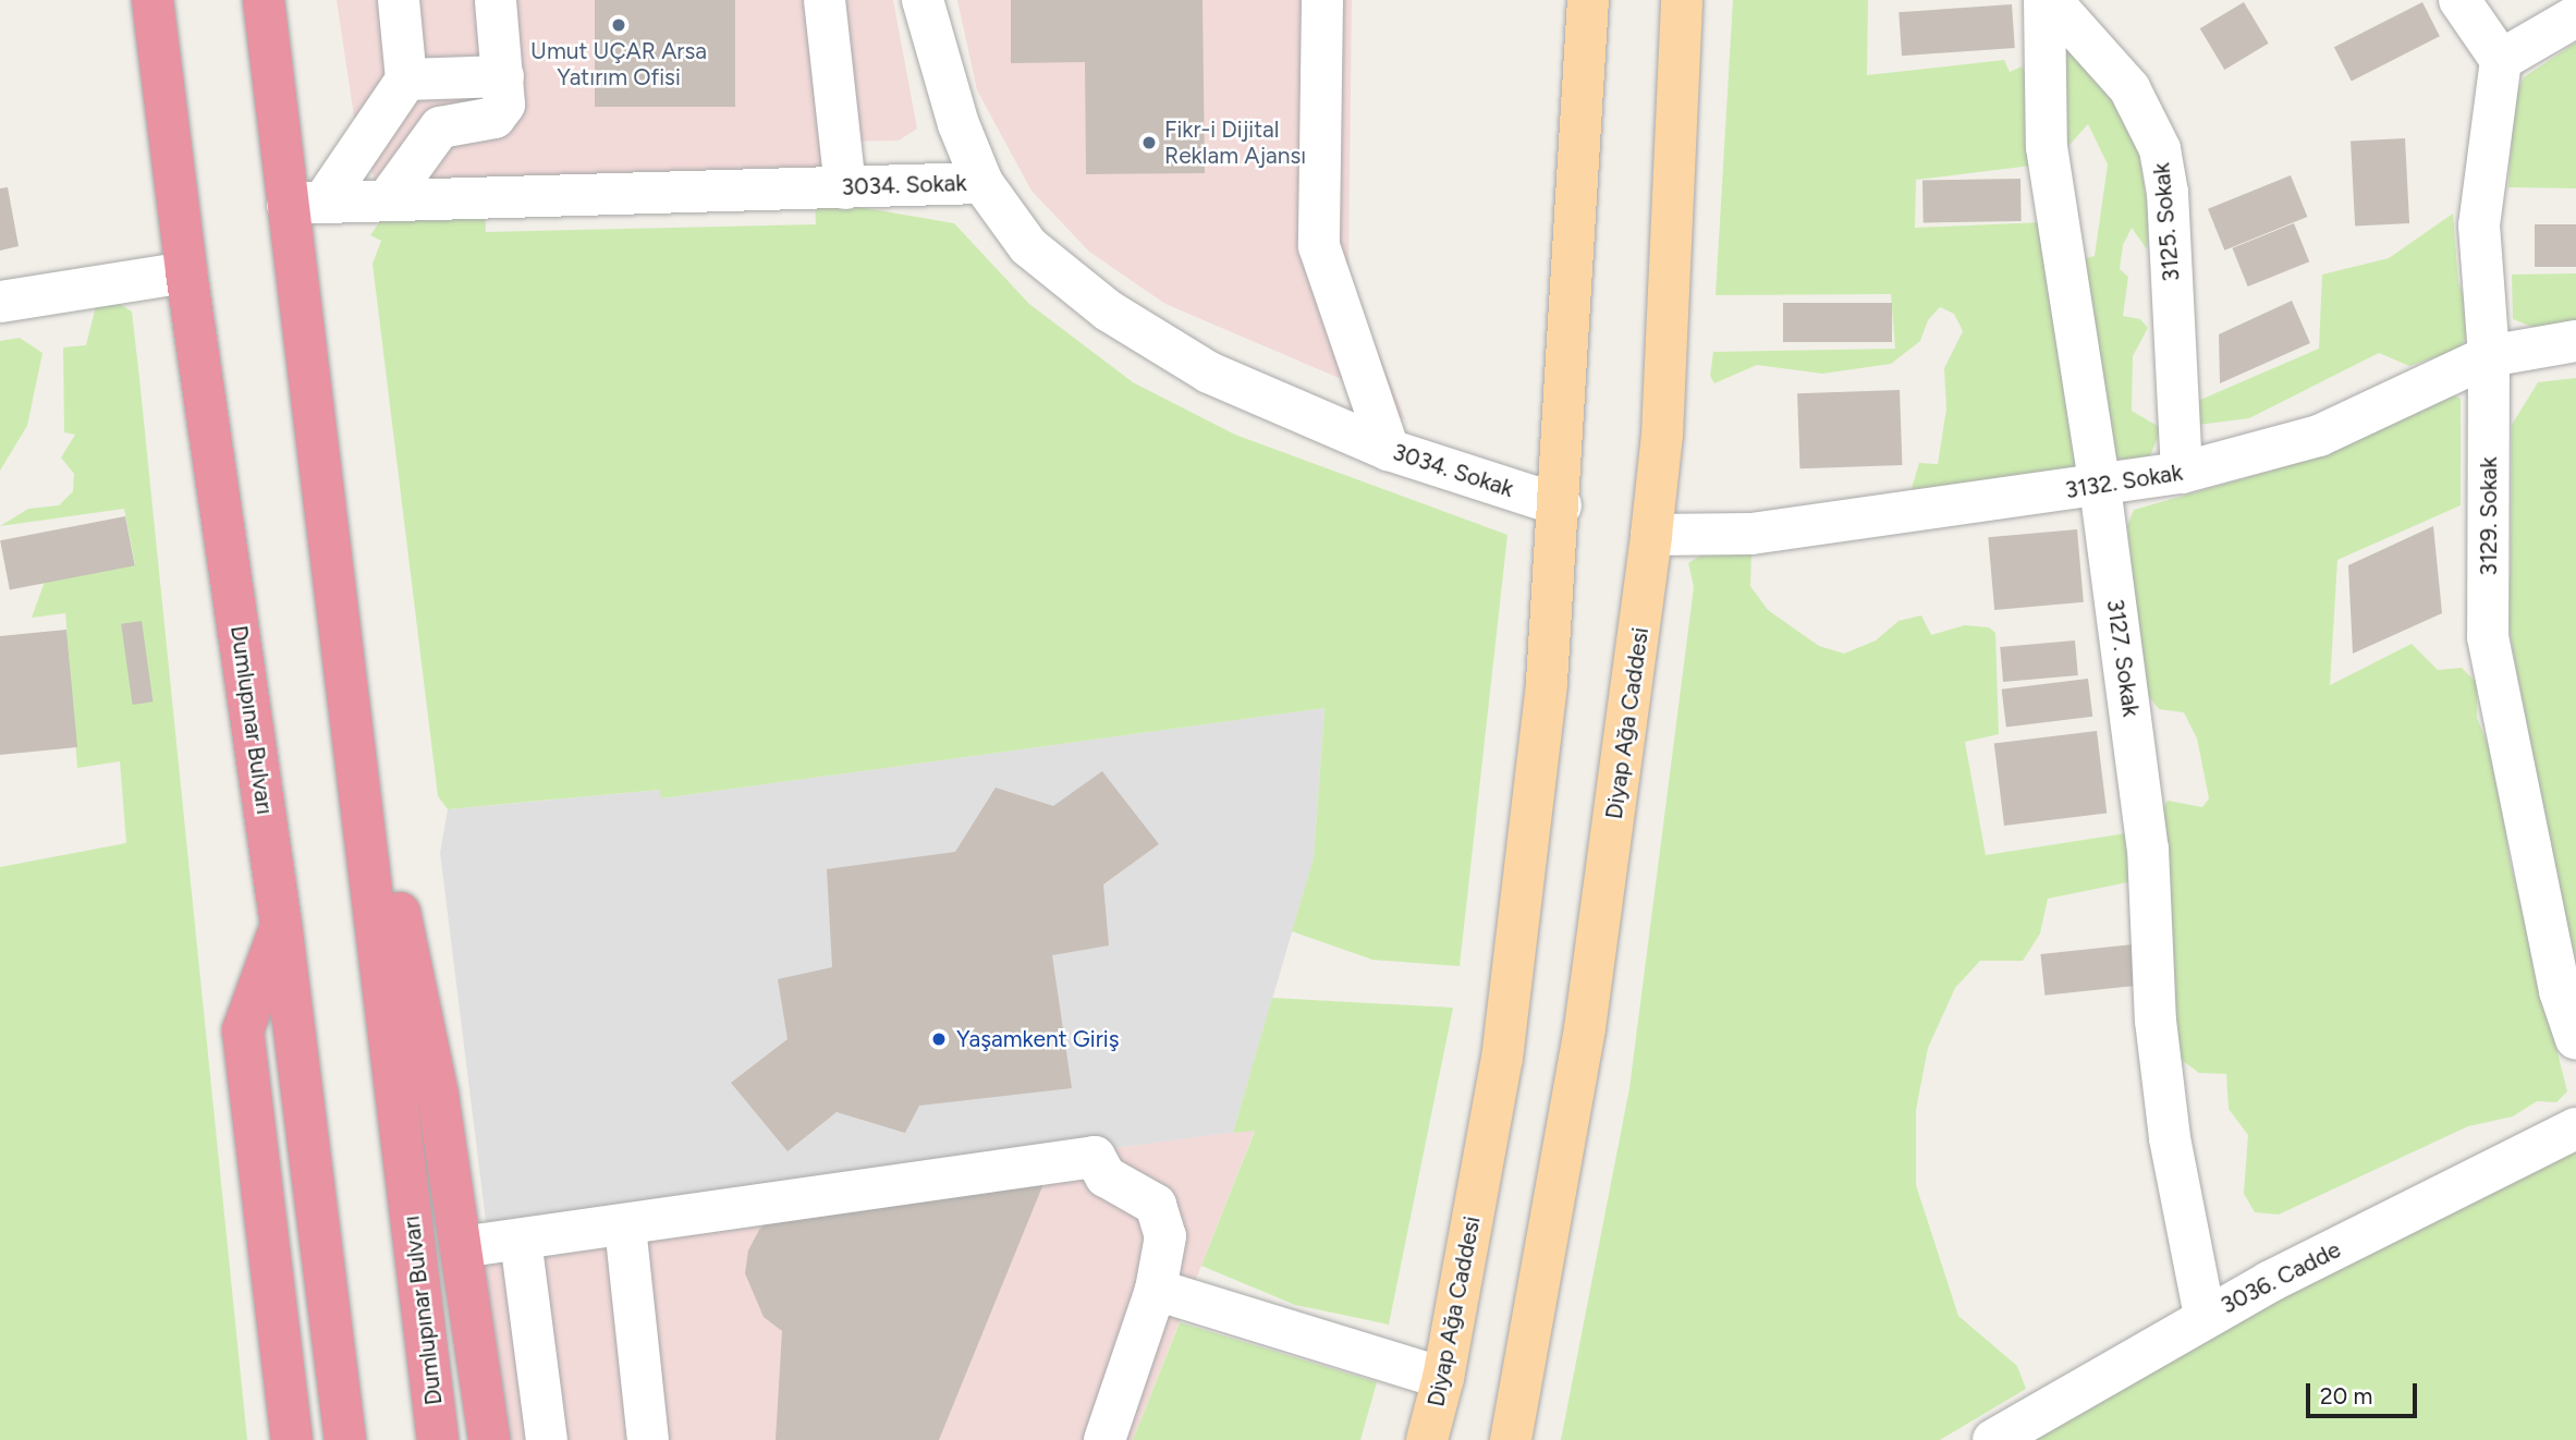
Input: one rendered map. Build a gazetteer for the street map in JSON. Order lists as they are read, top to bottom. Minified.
{"streets":{"highway":["Dumlupınar Bulvarı"],"main road":["Diyap Ağa Caddesi"],"street":["3034. Sokak","3125. Sokak","3132. Sokak","3129. Sokak","3127. Sokak","3036. Cadde"]},"crossings":[["3034. Sokak","Dumlupınar Bulvarı"],["3034. Sokak","Diyap Ağa Caddesi"],["3125. Sokak","3132. Sokak"],["3125. Sokak","3127. Sokak"],["3132. Sokak","3129. Sokak"],["3132. Sokak","3127. Sokak"],["3132. Sokak","Diyap Ağa Caddesi"],["3127. Sokak","3036. Cadde"]],"places":["Umut UÇAR Arsa Yatırım Ofisi","Fikr-i Dijital Reklam Ajansı","Yaşamkent Giriş"],"scale_bar":"20 m"}
